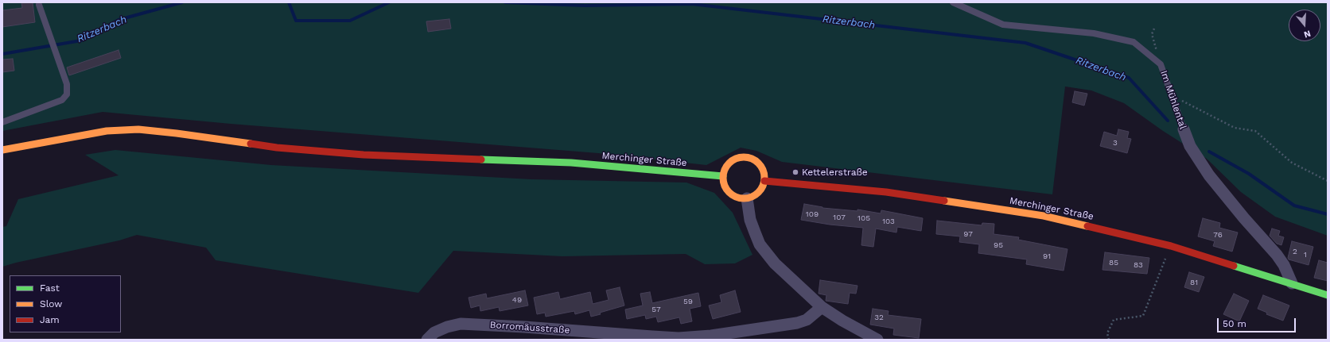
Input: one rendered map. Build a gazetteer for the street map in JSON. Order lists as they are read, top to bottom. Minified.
{"streets":{"street":["Im Mühlental","Merchinger Straße","Borromäusstraße"]},"crossings":[["Im Mühlental","Merchinger Straße"]],"water":["Ritzerbach"],"places":["Kettelerstraße"],"house_numbers":["3","109","107","105","103","97","76","95","2","1","91","85","83","81","49","59","57","32"],"legend":["Fast","Slow","Jam"],"scale_bar":"50 m","north":"bottom"}
